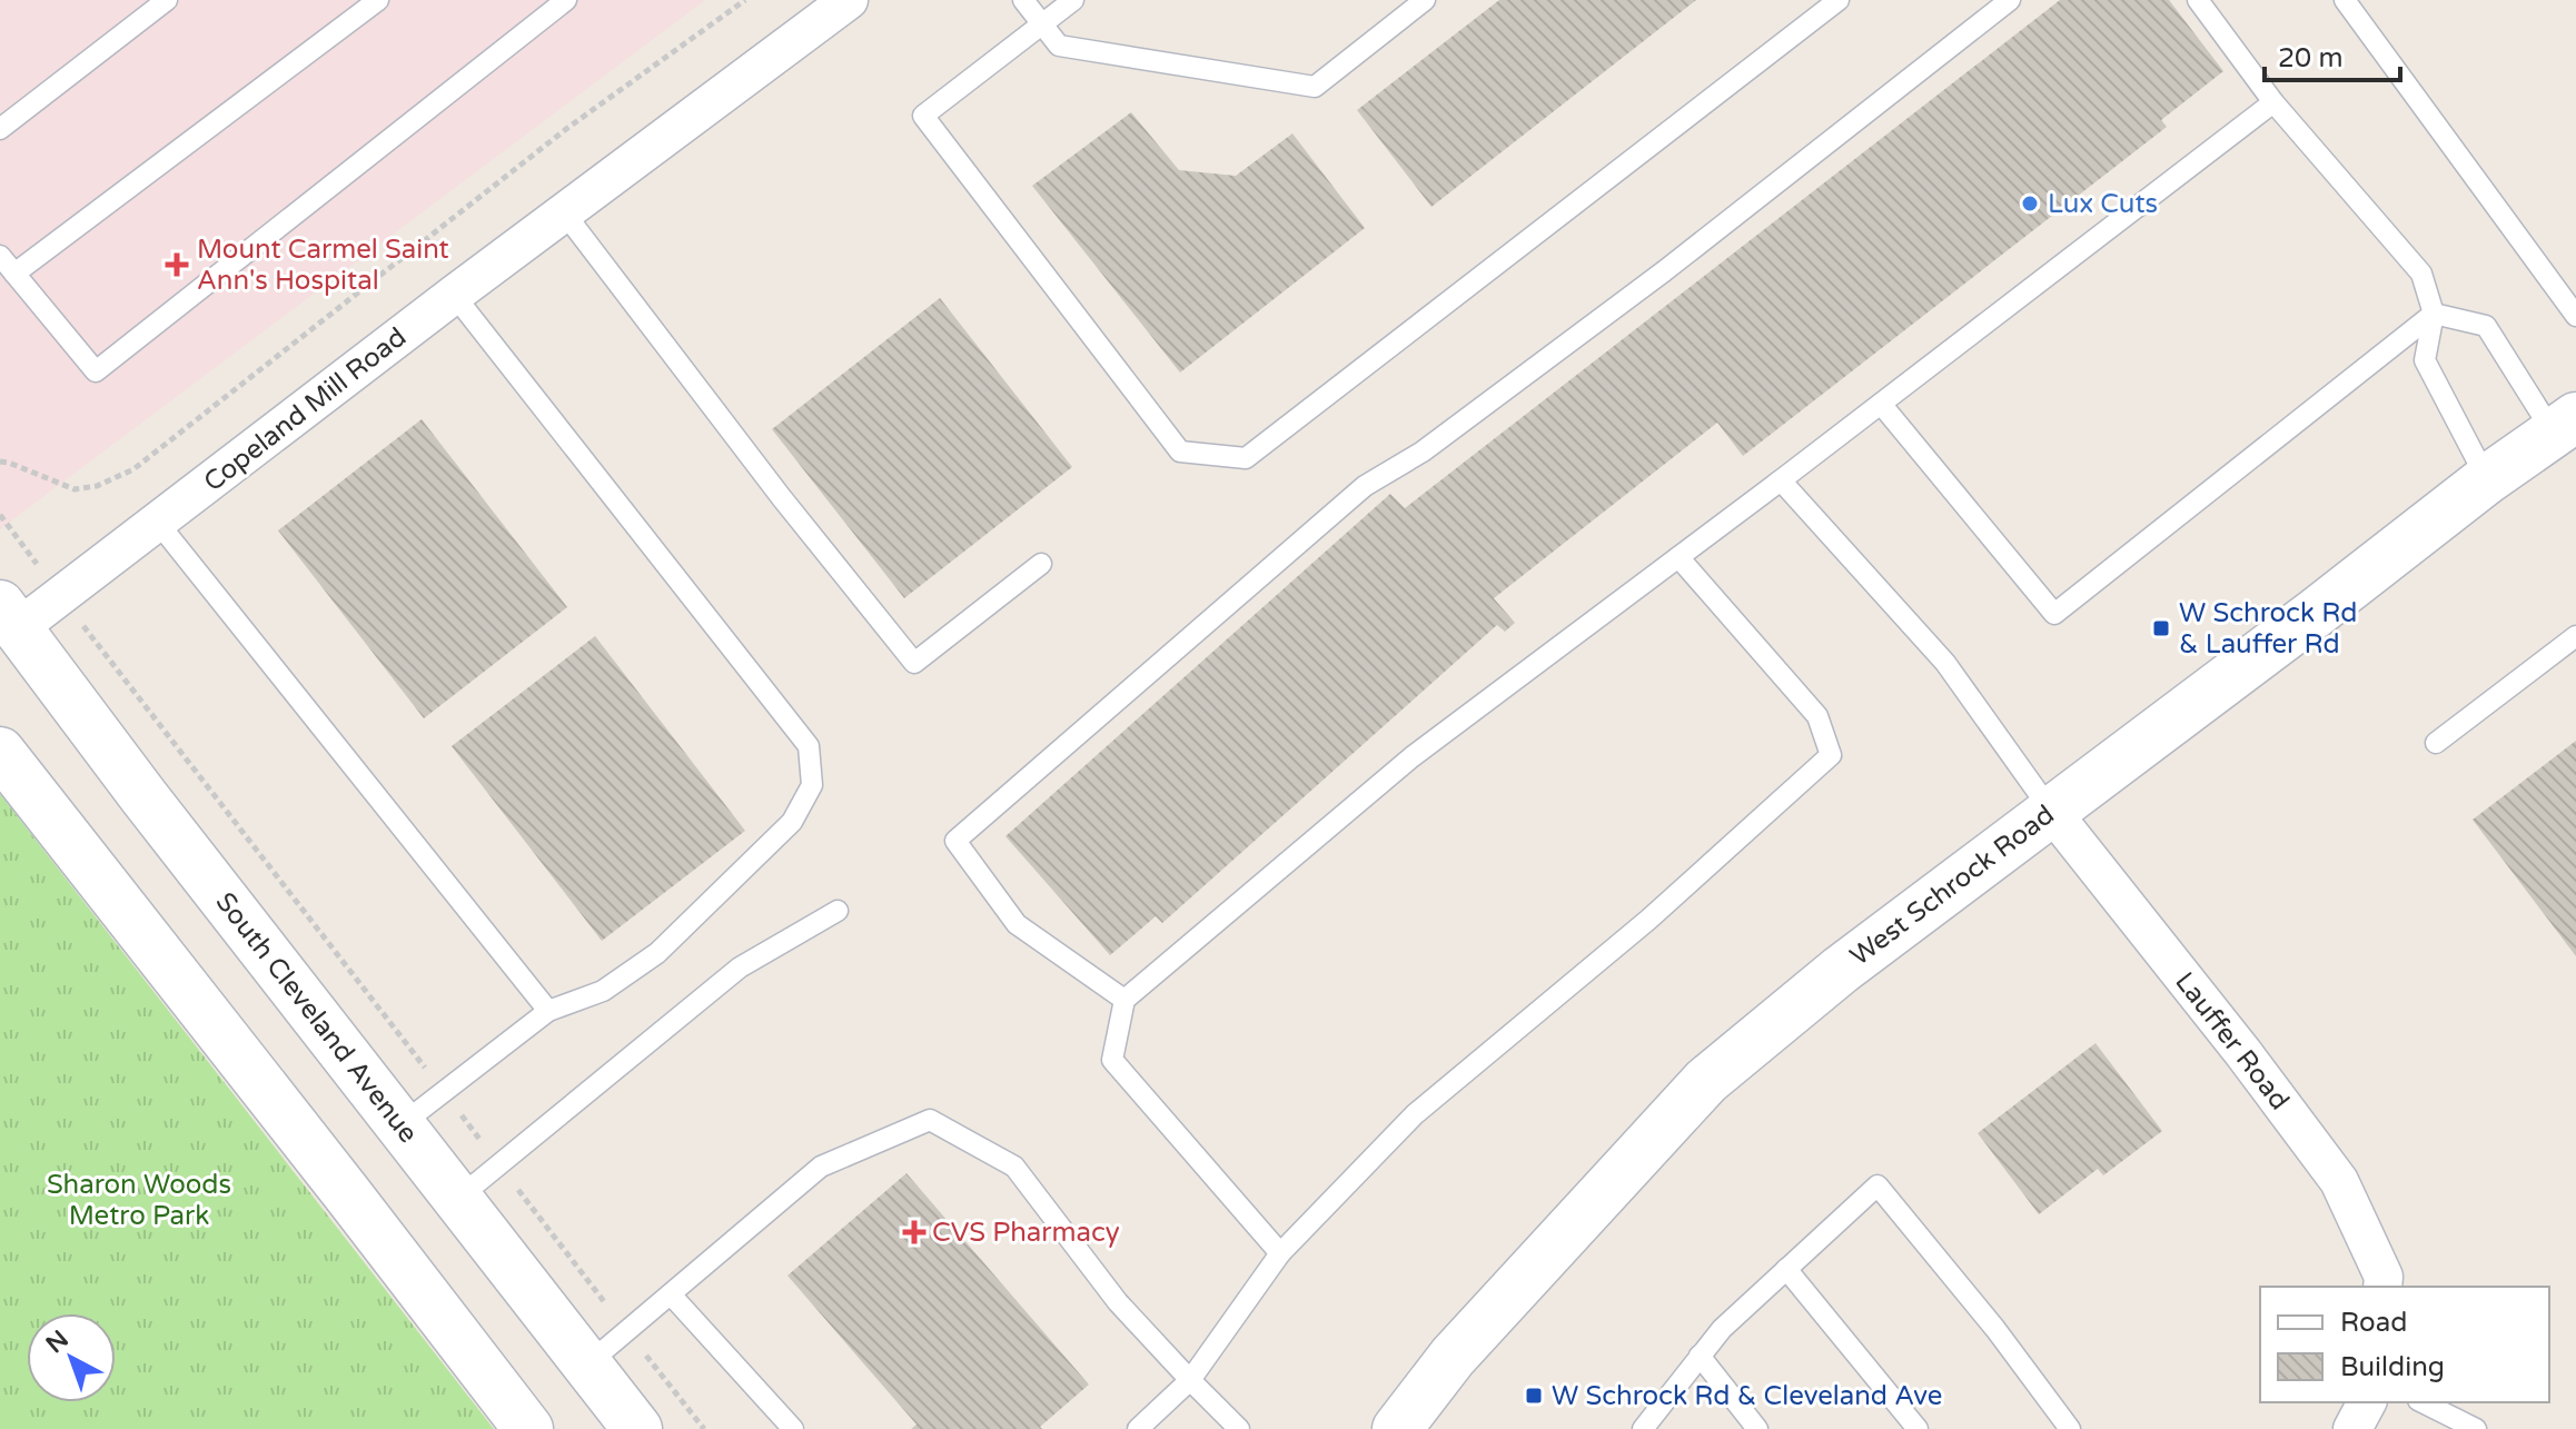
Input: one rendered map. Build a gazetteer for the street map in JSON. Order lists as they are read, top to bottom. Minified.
{"streets":{"main road":["West Schrock Road","South Cleveland Avenue"],"street":["Copeland Mill Road","Lauffer Road"]},"crossings":[["Copeland Mill Road","South Cleveland Avenue"],["West Schrock Road","Lauffer Road"]],"parks":["Sharon Woods Metro Park"],"places":{"other":["Lux Cuts"],"health":["Mount Carmel Saint Ann's Hospital","CVS Pharmacy"],"transit":["W Schrock Rd & Lauffer Rd","W Schrock Rd & Cleveland Ave"]},"legend":["Road","Building"],"scale_bar":"20 m","north":"top left"}
